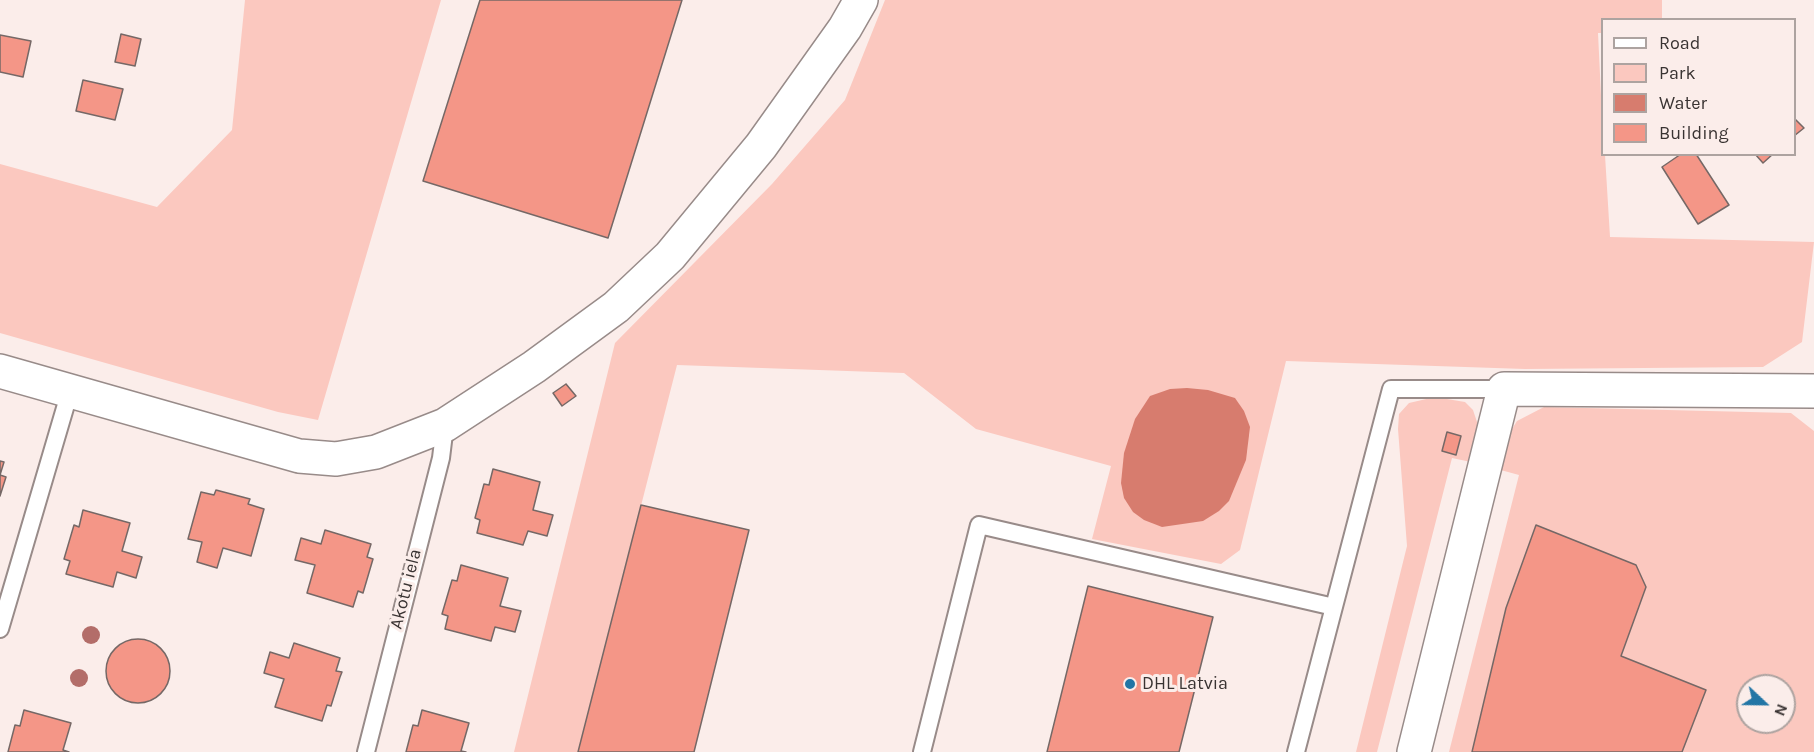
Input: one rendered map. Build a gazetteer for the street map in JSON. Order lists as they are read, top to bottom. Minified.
{"streets":{"lane":["Akotu iela"]},"places":["DHL Latvia"],"legend":["Road","Park","Water","Building"],"north":"right"}
